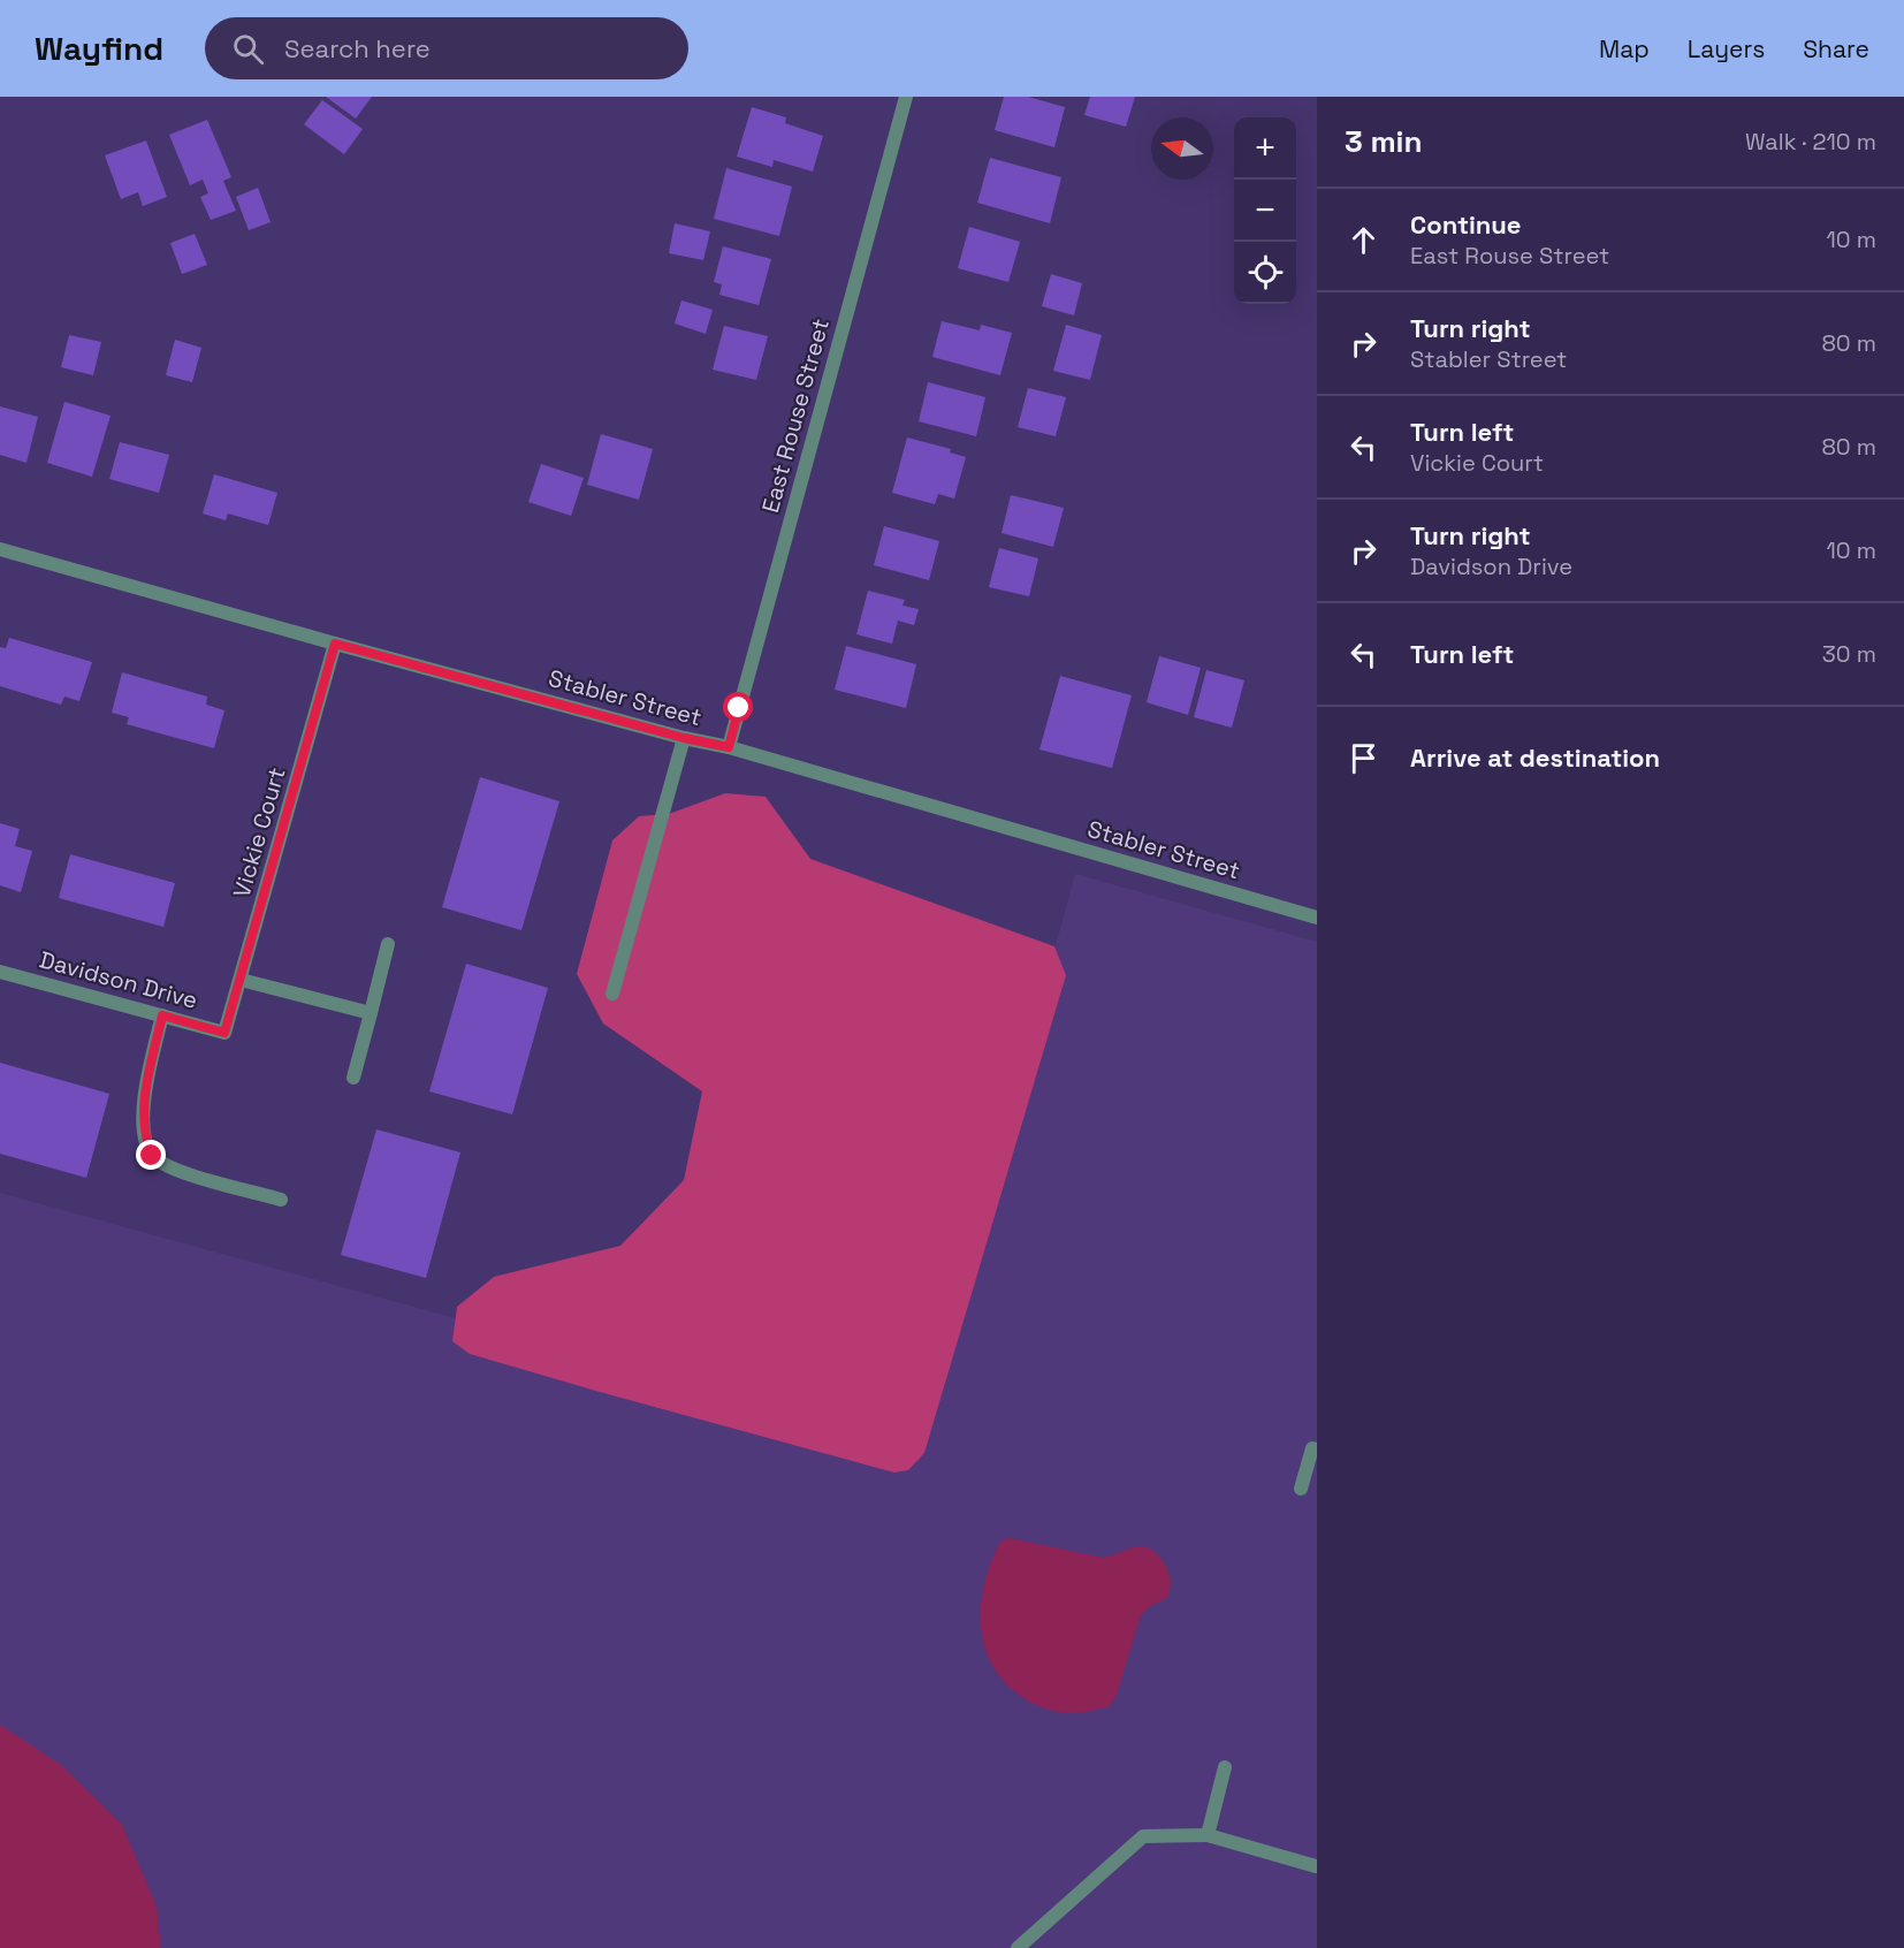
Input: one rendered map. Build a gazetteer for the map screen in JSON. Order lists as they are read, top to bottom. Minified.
{"streets":{"street":["East Rouse Street","Stabler Street","Vickie Court","Davidson Drive"]},"crossings":[["East Rouse Street","Stabler Street"],["Stabler Street","Vickie Court"],["Vickie Court","Davidson Drive"]],"north":"left","page":{"header":"Wayfind","search":"Search here","nav":["Map","Layers","Share"],"heading":["3 min","Walk · 210 m"],"map_buttons":["+","−"],"list":[["Continue","East Rouse Street","10 m"],["Turn right","Stabler Street","80 m"],["Turn left","Vickie Court","80 m"],["Turn right","Davidson Drive","10 m"],["Turn left","30 m"],"Arrive at destination"]}}
